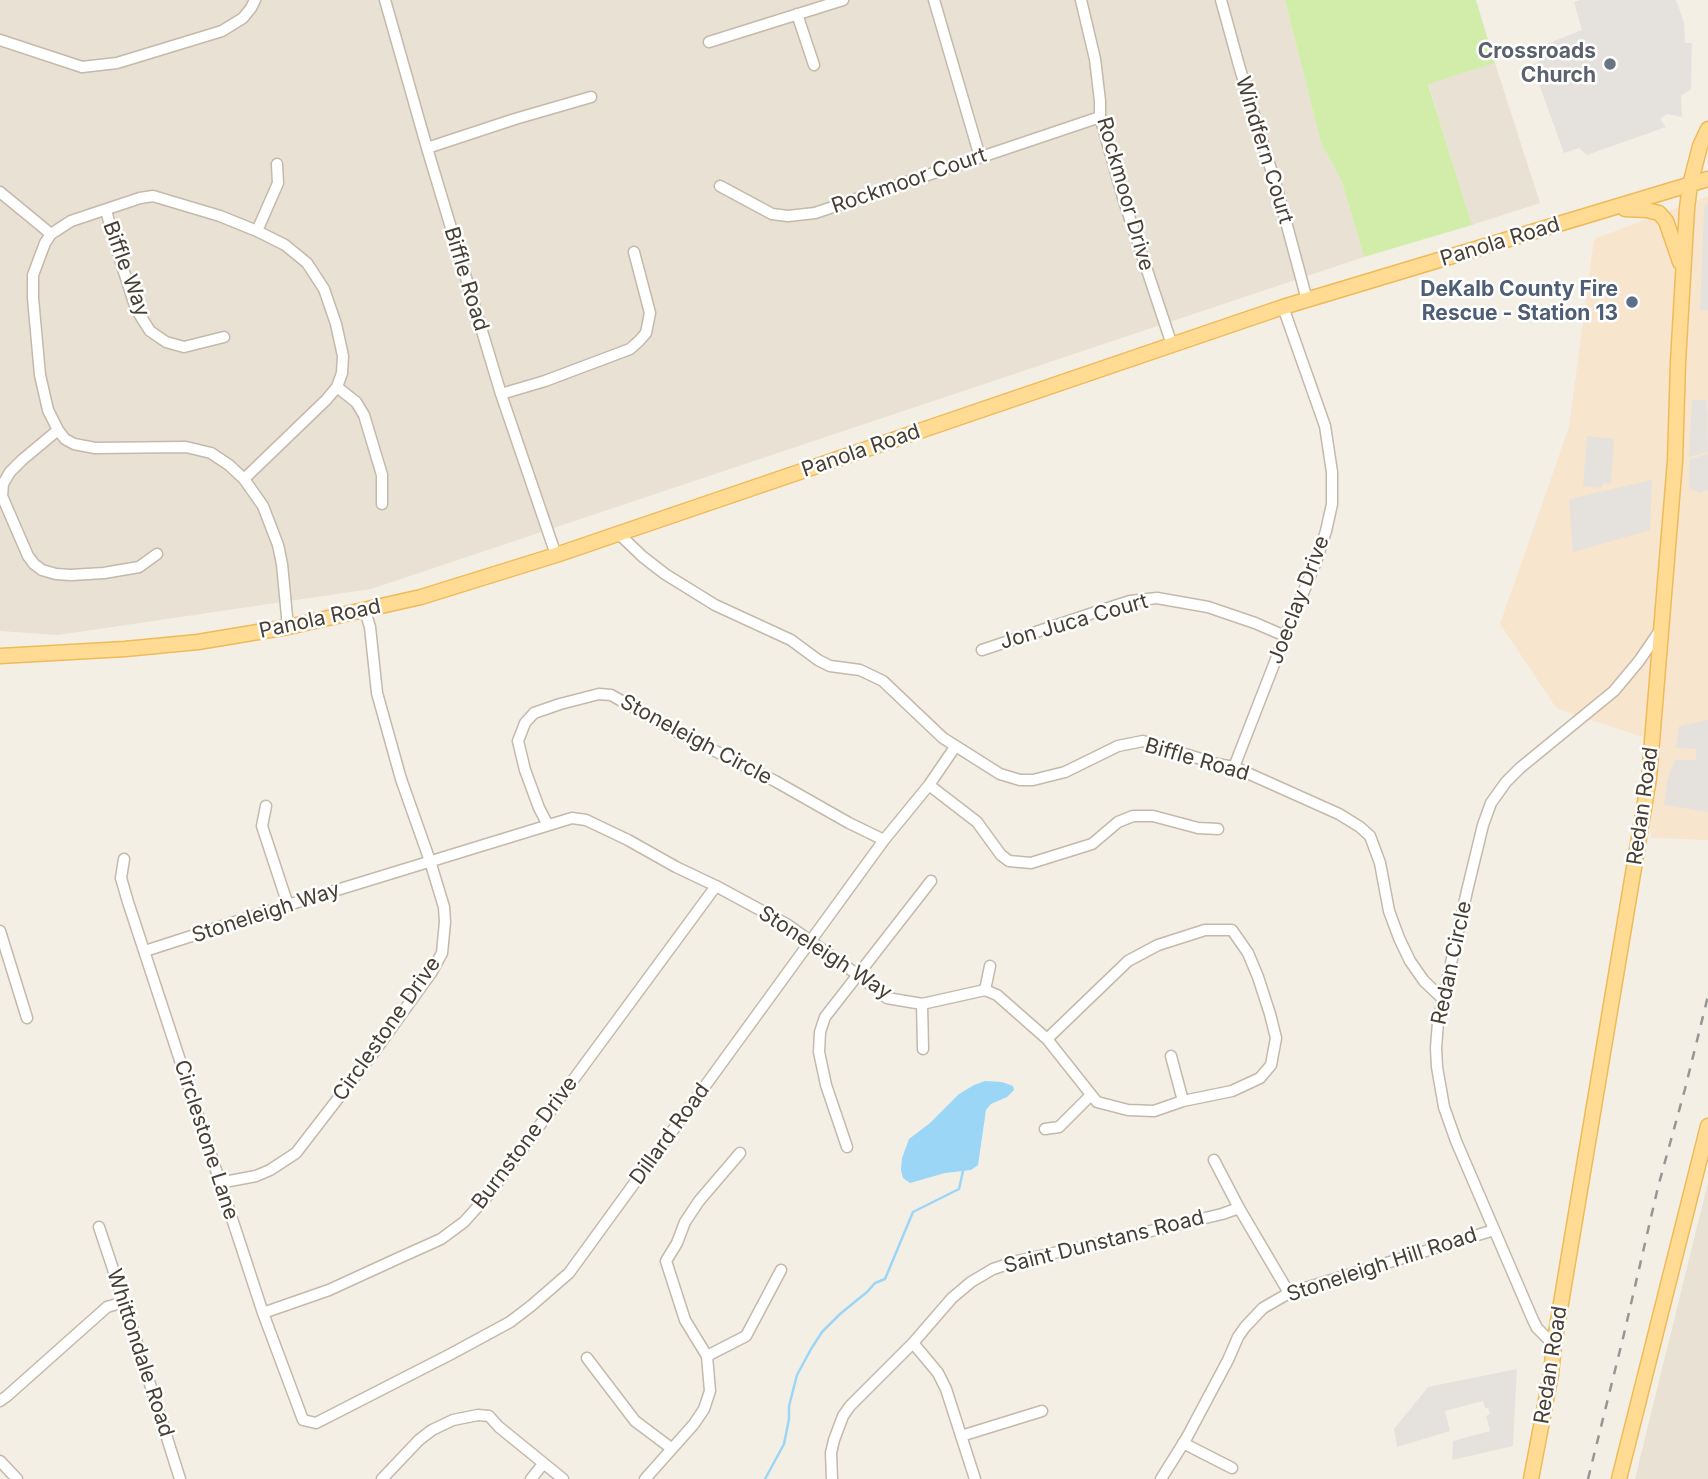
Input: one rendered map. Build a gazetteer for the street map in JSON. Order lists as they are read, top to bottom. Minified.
{"streets":{"main road":["Panola Road","Redan Road"],"street":["Windfern Court","Rockmoor Court","Rockmoor Drive","Biffle Way","Biffle Road","Joeclay Drive","Jon Juca Court","Stoneleigh Circle","Stoneleigh Way","Redan Circle","Circlestone Drive","Dillard Road","Circlestone Lane","Burnstone Drive","Saint Dunstans Road","Stoneleigh Hill Road","Whittondale Road"]},"crossings":[["Windfern Court","Panola Road"],["Rockmoor Court","Rockmoor Drive"],["Rockmoor Drive","Panola Road"],["Panola Road","Biffle Road"],["Panola Road","Joeclay Drive"],["Panola Road","Redan Road"],["Panola Road","Circlestone Drive"],["Biffle Road","Joeclay Drive"],["Biffle Road","Redan Circle"],["Biffle Road","Dillard Road"],["Joeclay Drive","Jon Juca Court"],["Stoneleigh Circle","Stoneleigh Way"],["Stoneleigh Circle","Dillard Road"],["Redan Road","Redan Circle"],["Stoneleigh Way","Circlestone Drive"],["Stoneleigh Way","Dillard Road"],["Stoneleigh Way","Circlestone Lane"],["Stoneleigh Way","Burnstone Drive"],["Redan Circle","Stoneleigh Hill Road"],["Circlestone Drive","Circlestone Lane"],["Dillard Road","Circlestone Lane"],["Circlestone Lane","Burnstone Drive"]],"places":["Crossroads Church","DeKalb County Fire Rescue - Station 13"]}
